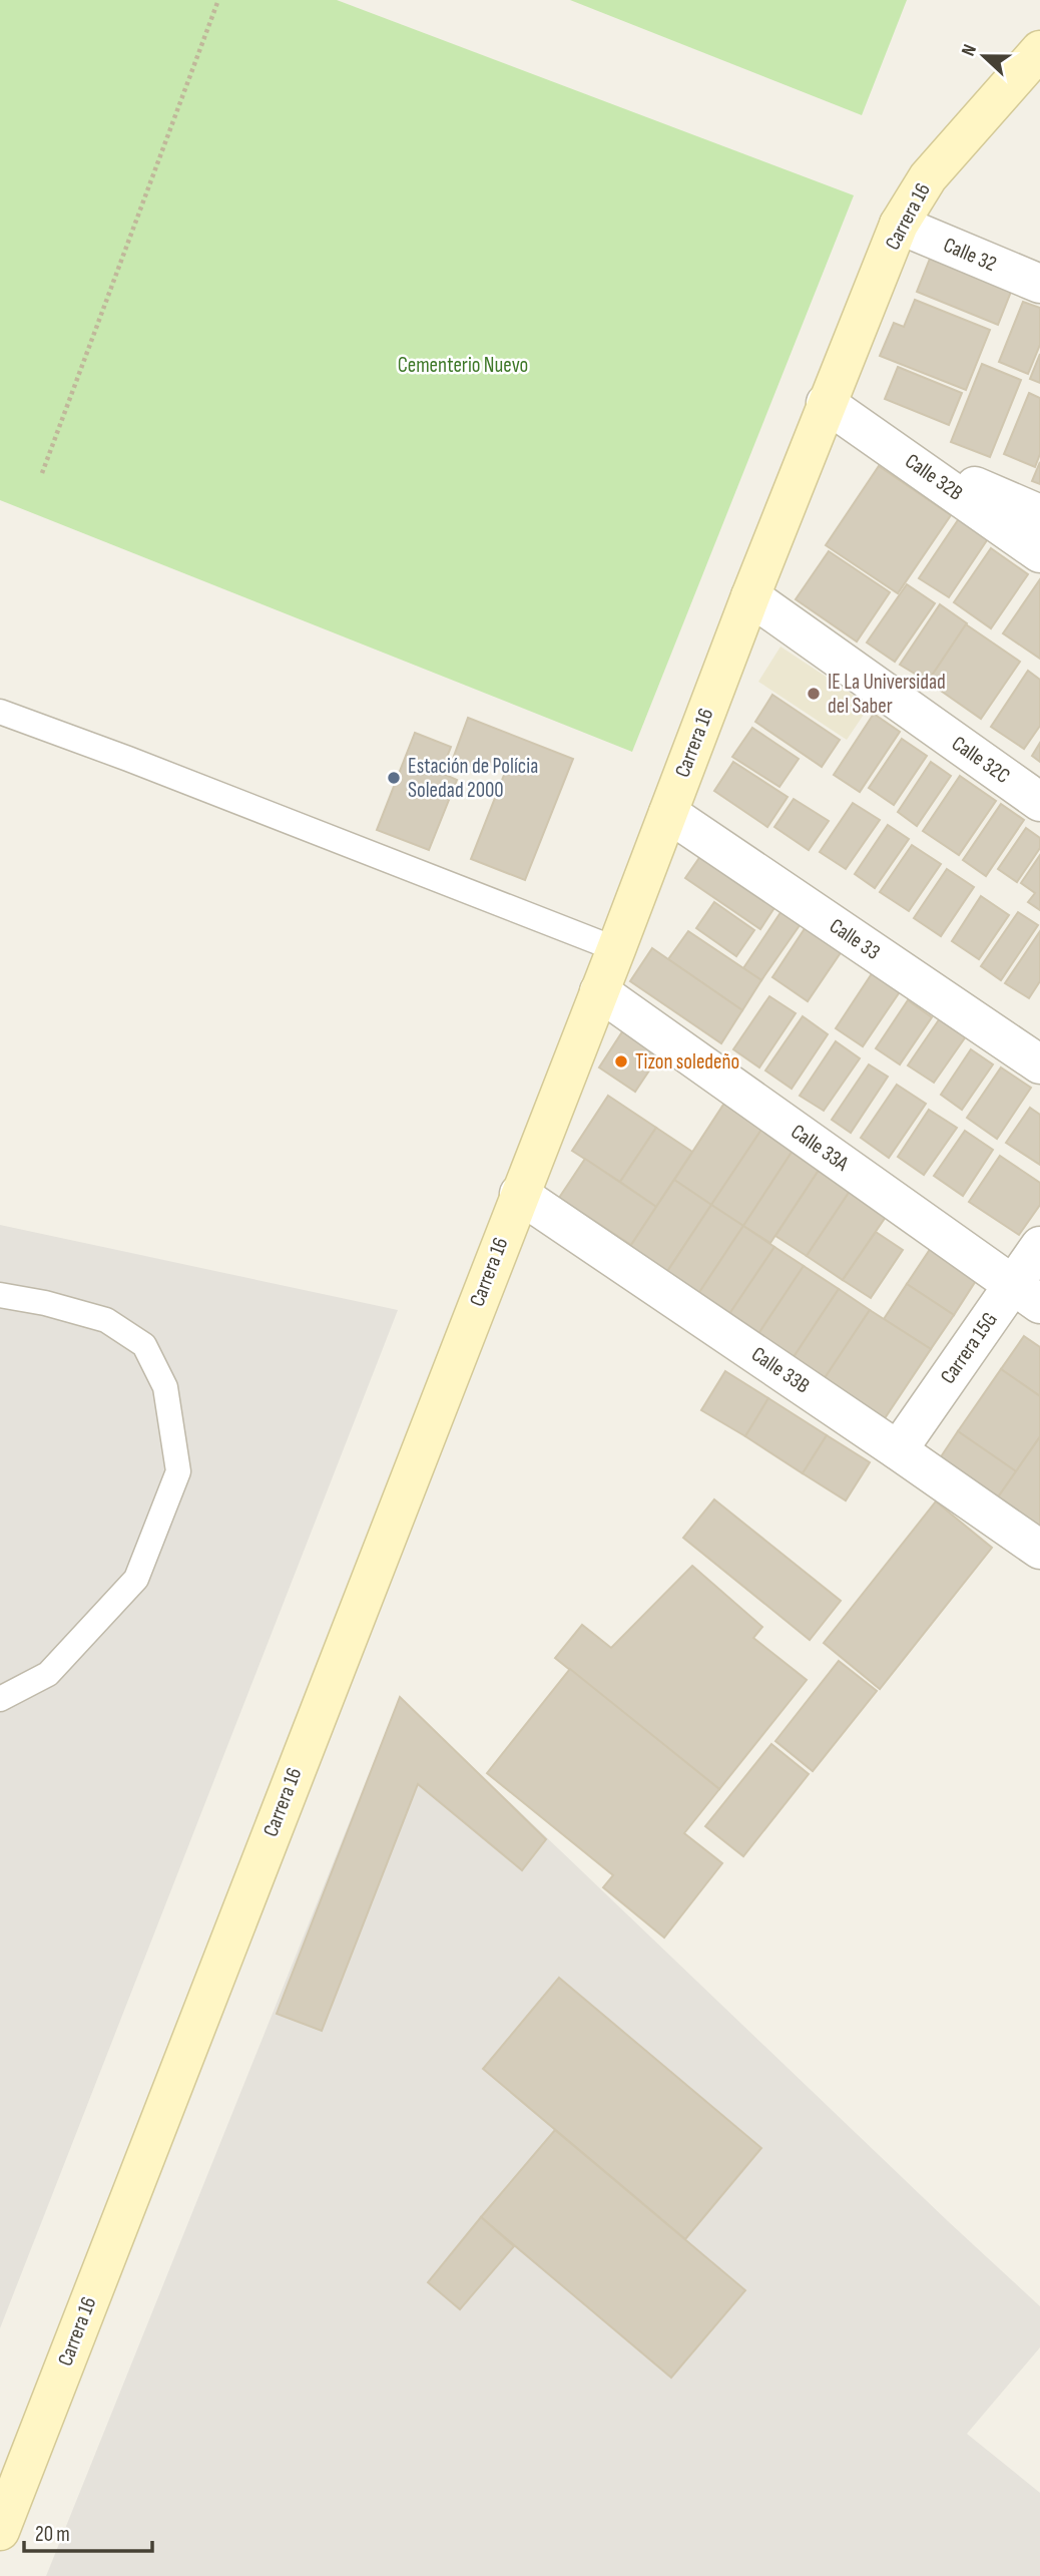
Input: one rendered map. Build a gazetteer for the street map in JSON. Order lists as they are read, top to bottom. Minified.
{"streets":{"street":["Carrera 16","Calle 32","Calle 32B","Calle 32C","Calle 33","Calle 33A","Carrera 15G","Calle 33B"]},"crossings":[["Carrera 16","Calle 32"],["Carrera 16","Calle 32B"],["Carrera 16","Calle 32C"],["Carrera 16","Calle 33"],["Carrera 16","Calle 33A"],["Carrera 16","Calle 33B"],["Calle 33A","Carrera 15G"],["Carrera 15G","Calle 33B"]],"parks":["Cementerio Nuevo"],"places":["IE La Universidad del Saber","Estación de Polícia Soledad 2000","Tizon soledeño"],"scale_bar":"20 m","north":"left"}
